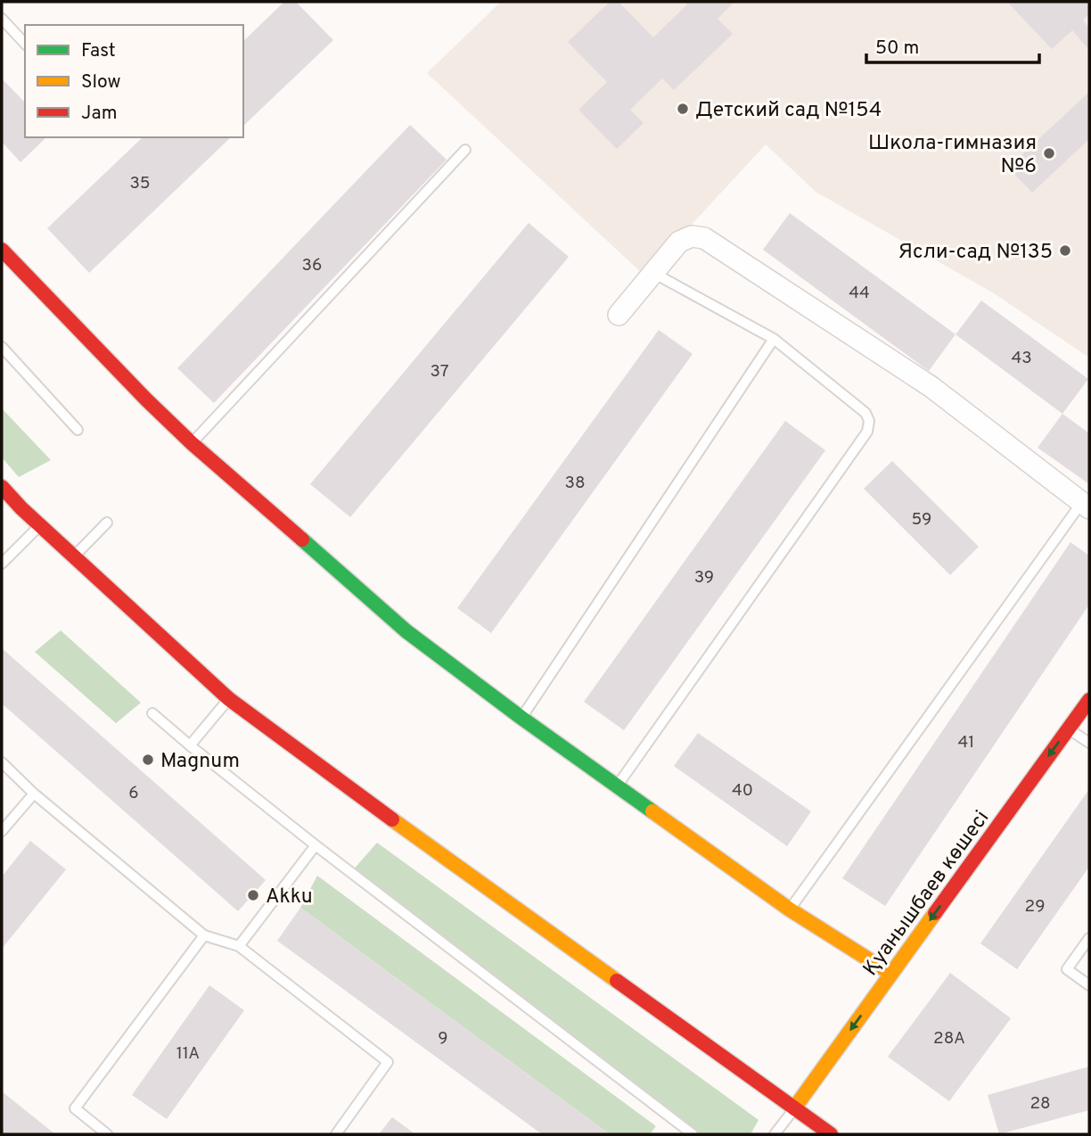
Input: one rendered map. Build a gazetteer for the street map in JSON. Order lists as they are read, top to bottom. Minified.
{"streets":{"street":["Қуанышбаев көшесі"]},"one_way":["Қуанышбаев көшесі"],"places":["Детский сад №154","Школа-гимназия №6","Ясли-сад №135","Magnum","Akku"],"house_numbers":["35","36","44","43","37","38","59","39","41","40","6","29","9","28А","11А","28"],"legend":["Fast","Slow","Jam"],"scale_bar":"50 m"}
